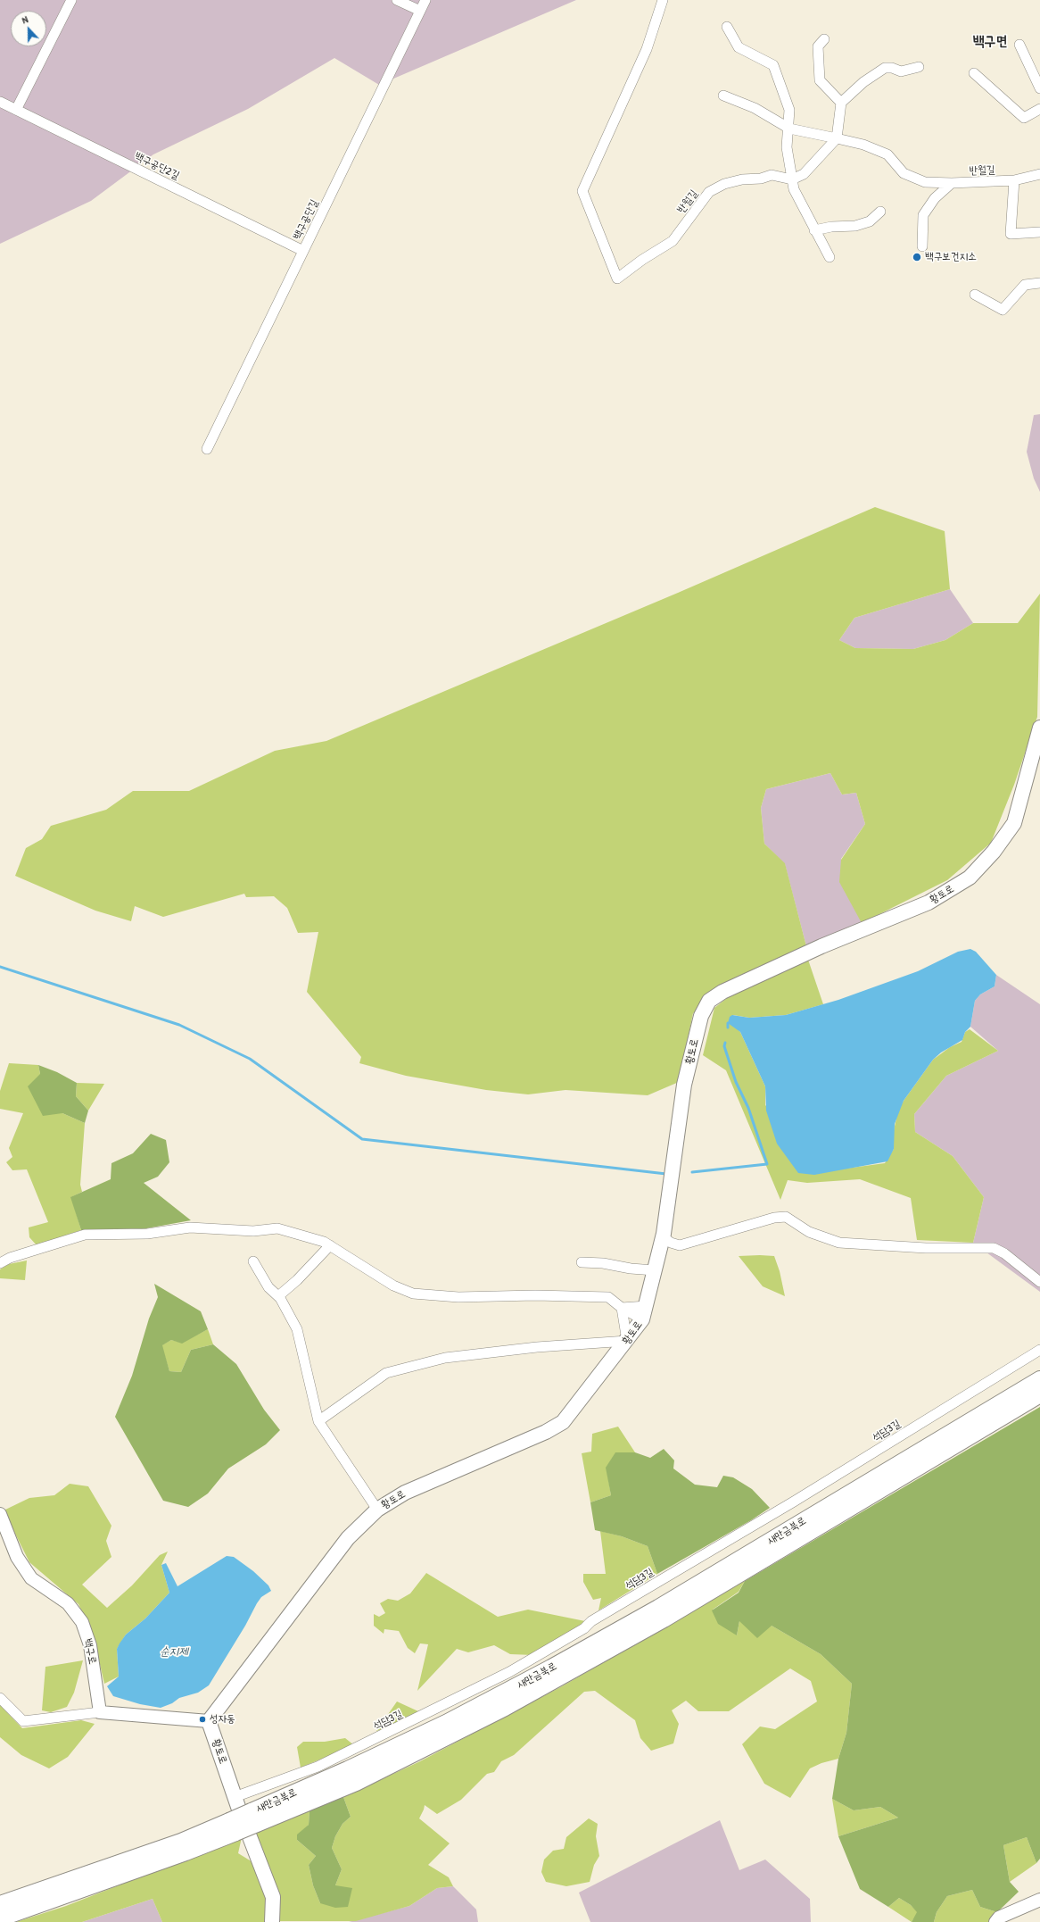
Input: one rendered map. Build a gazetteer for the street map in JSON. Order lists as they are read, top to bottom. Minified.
{"streets":{"highway":["새만금북로"],"main road":["황토로"],"street":["백구공단2길","반월길","백구공단길","석담3길","백구로"]},"crossings":[["백구공단2길","백구공단길"],["황토로","석담3길"]],"districts":["백구면"],"water":["순지제"],"places":["백구보건지소","성자동"],"north":"top"}
